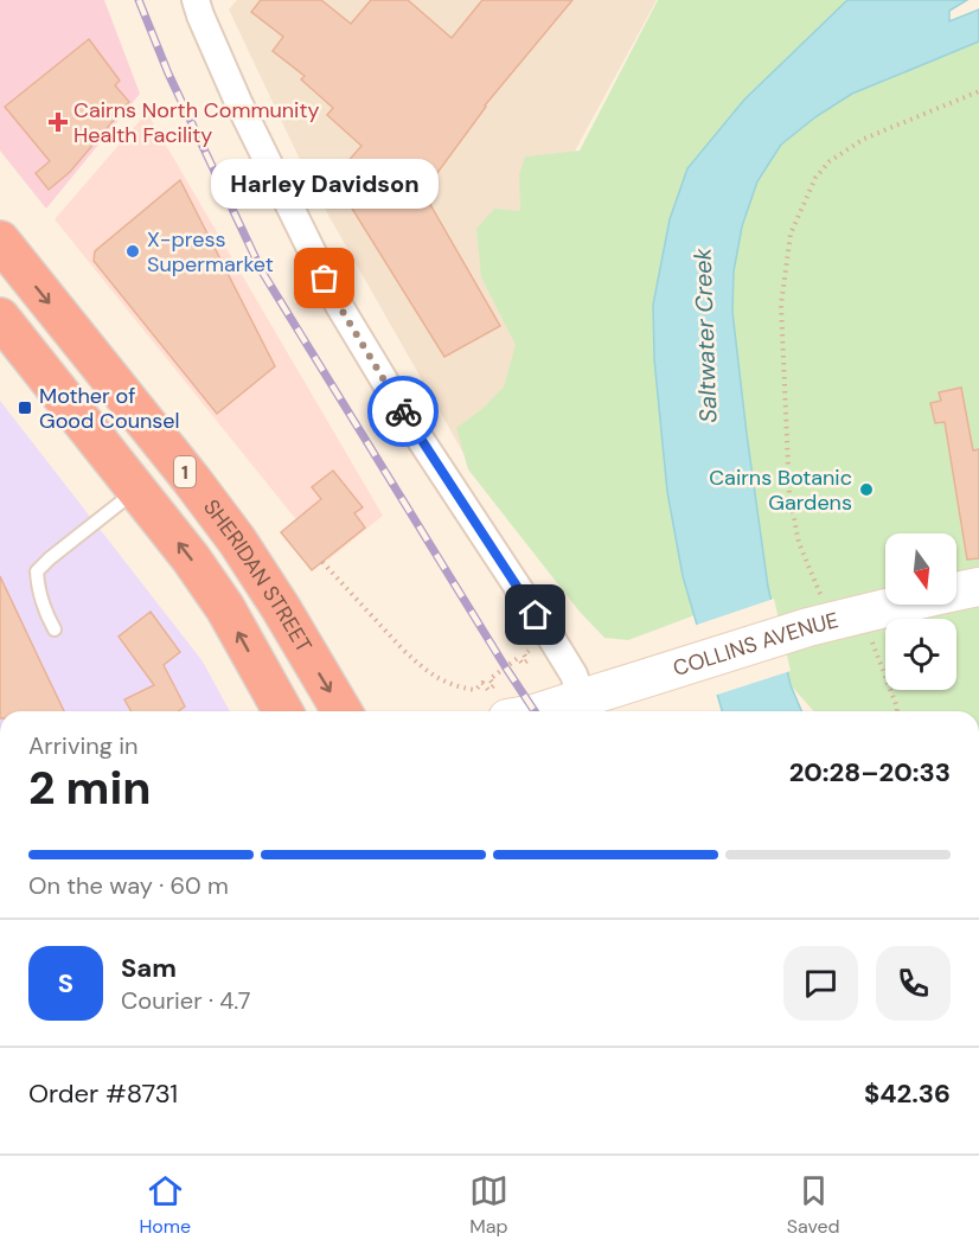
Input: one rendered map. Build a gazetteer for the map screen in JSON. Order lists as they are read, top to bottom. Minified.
{"streets":{"highway":["1","SHERIDAN STREET"],"street":["COLLINS AVENUE"]},"water":["Saltwater Creek"],"places":{"health":["Cairns North Community Health Facility"],"other":["X-press Supermarket","Harley Davidson","Cairns Botanic Gardens"],"transit":["Mother of Good Counsel"]},"north":"bottom","page":{"bubble":"Harley Davidson","heading":["2 min","Arriving in","20:28–20:33"],"panel":["Sam","Courier · 4.7","Order #8731","$42.36"],"bar":"On the way · 60 m","round":"S","tabs":["Home","Map","Saved"]}}
